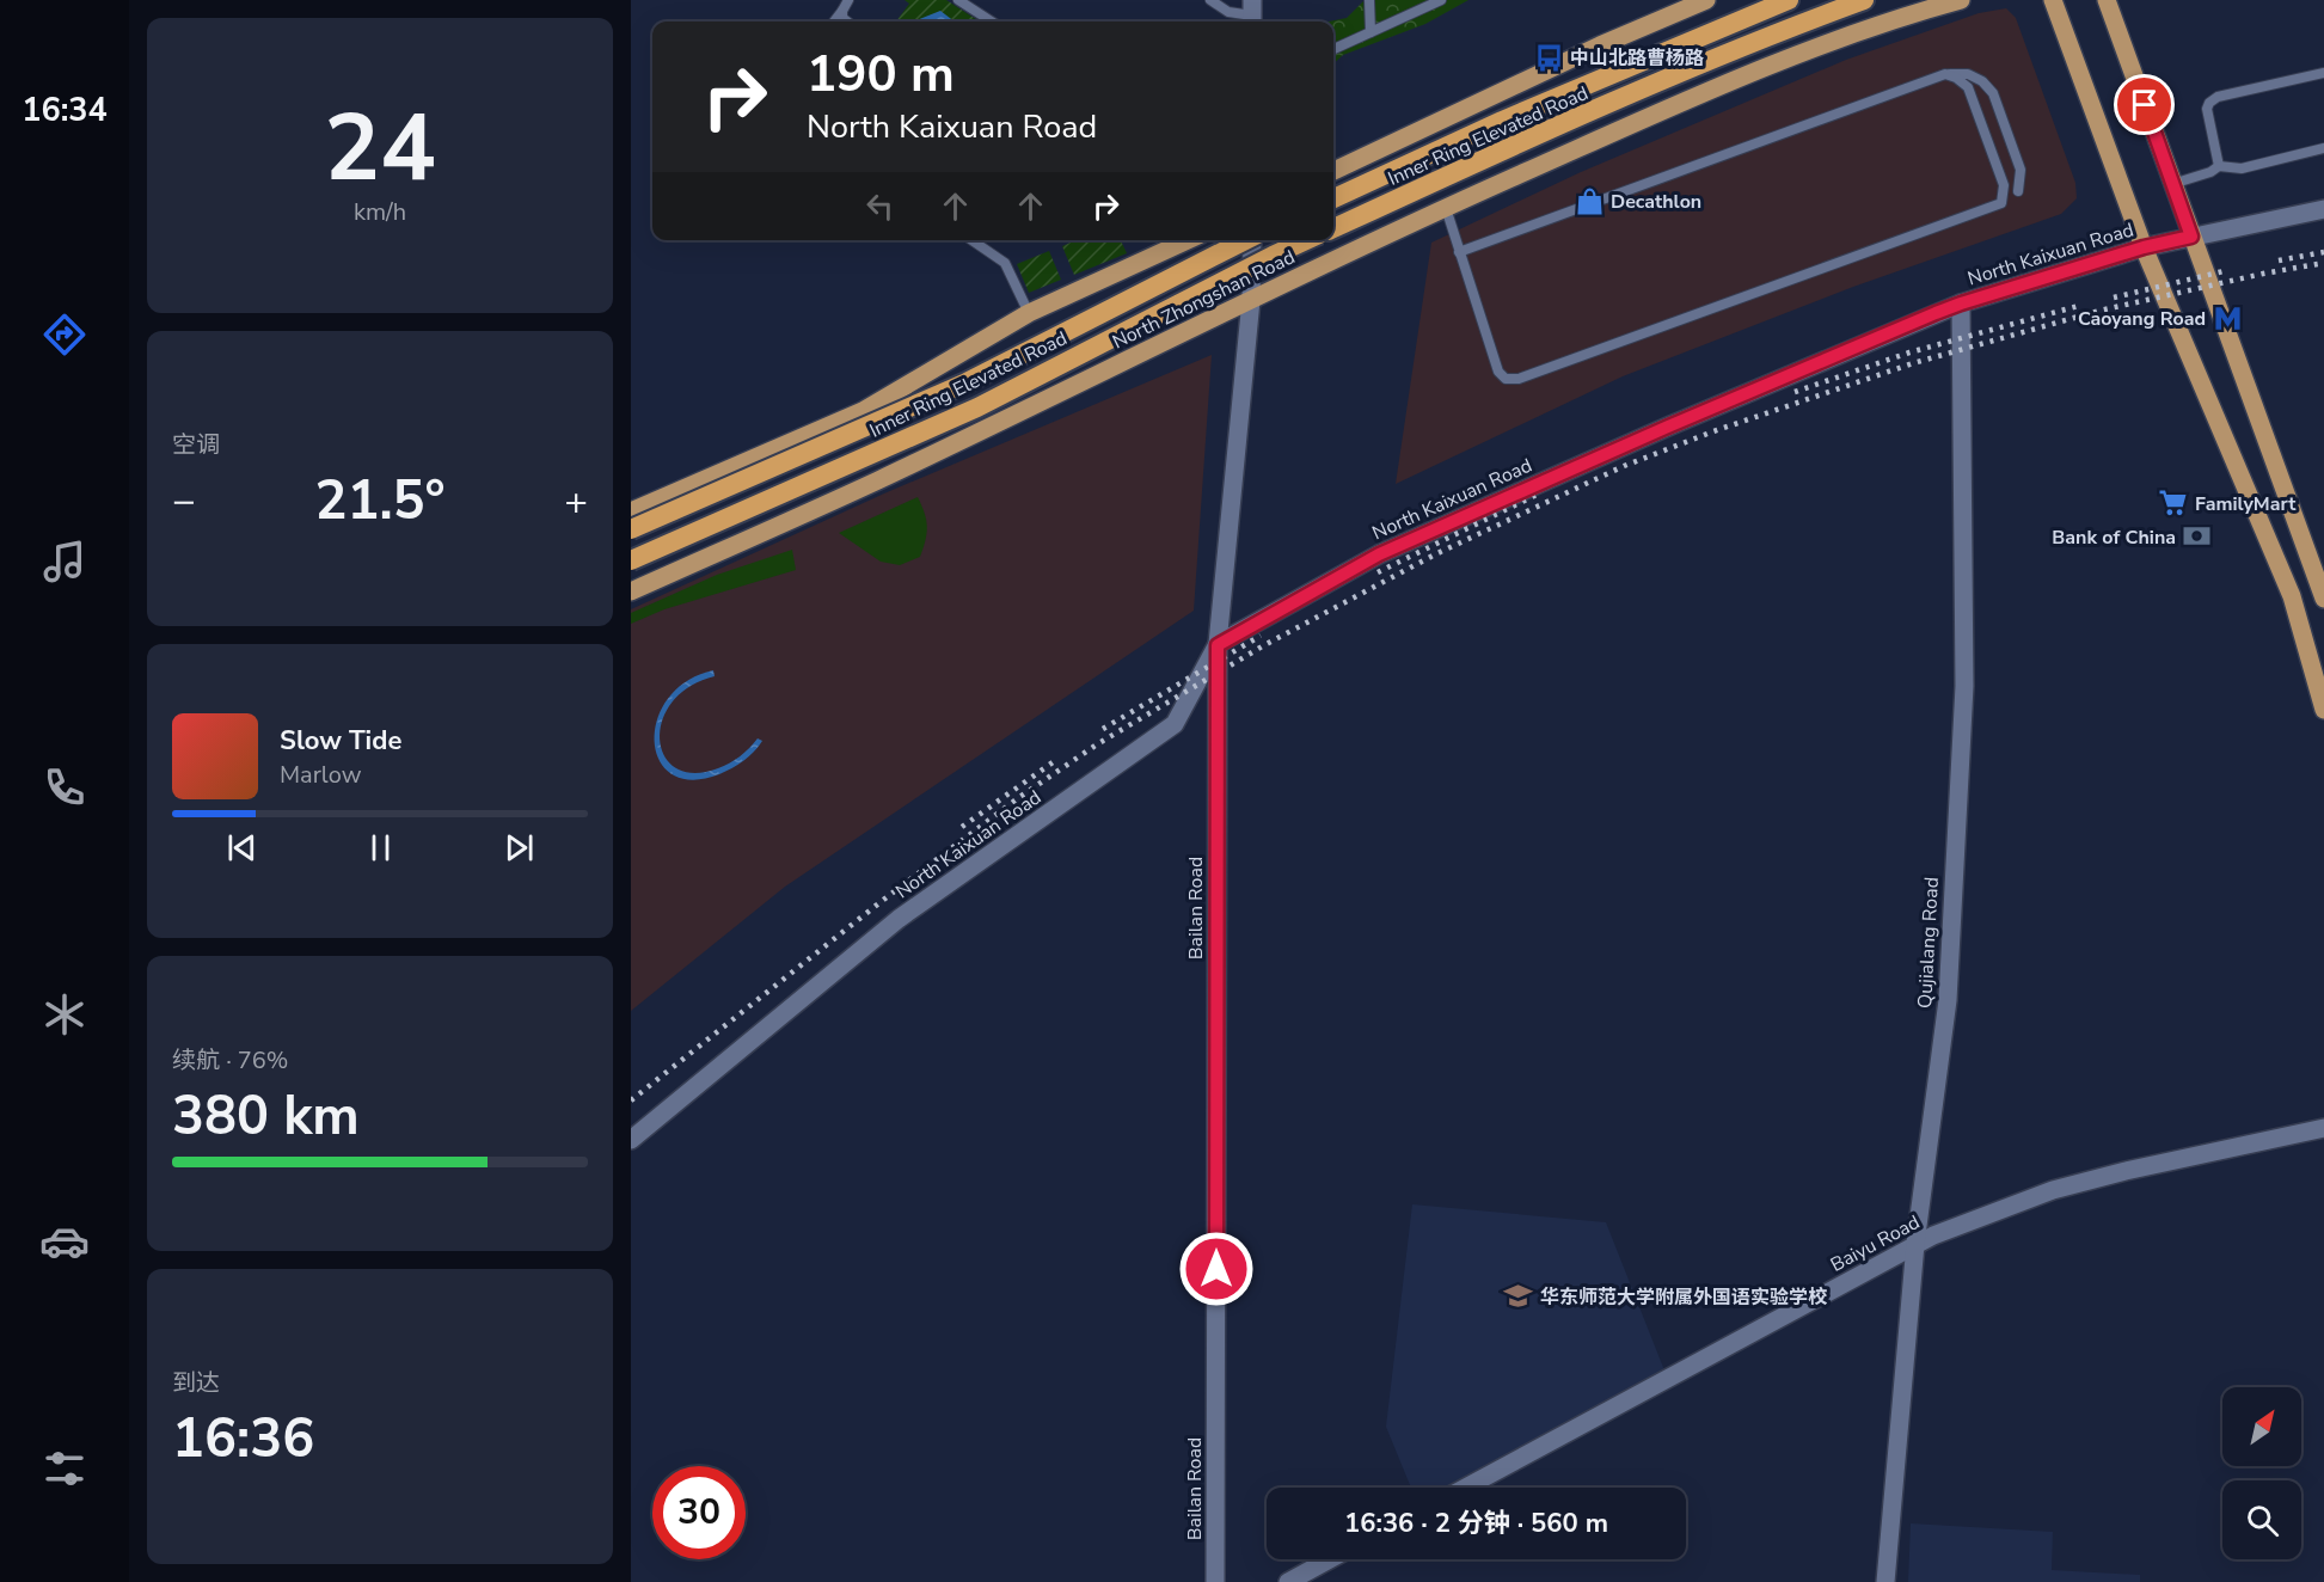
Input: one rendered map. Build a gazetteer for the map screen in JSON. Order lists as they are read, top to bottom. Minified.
{"streets":{"highway":["Inner Ring Elevated Road"],"main road":["North Zhongshan Road"],"street":["North Kaixuan Road","Bailan Road","Qujialang Road","Baiyu Road"]},"crossings":[["North Kaixuan Road","Bailan Road"],["North Kaixuan Road","Qujialang Road"],["North Zhongshan Road","Bailan Road"],["Qujialang Road","Baiyu Road"]],"places":{"bus stop":["中山北路曹杨路"],"shop":["Decathlon"],"metro station":["Caoyang Road"],"supermarket":["FamilyMart"],"bank":["Bank of China"],"school or university":["华东师范大学附属外国语实验学校"]},"north":"top right","page":{"tabs":"16:34","tile":[["24","km/h"],"空调",["续航 · 76%","380 km"],["到达","16:36"]],"turn":["190 m","North Kaixuan Road"],"heat":["−","21.5°","+"],"song":["Slow Tide","Marlow"],"limit":"30","trip":"16:36 · 2 分钟 · 560 m"}}
